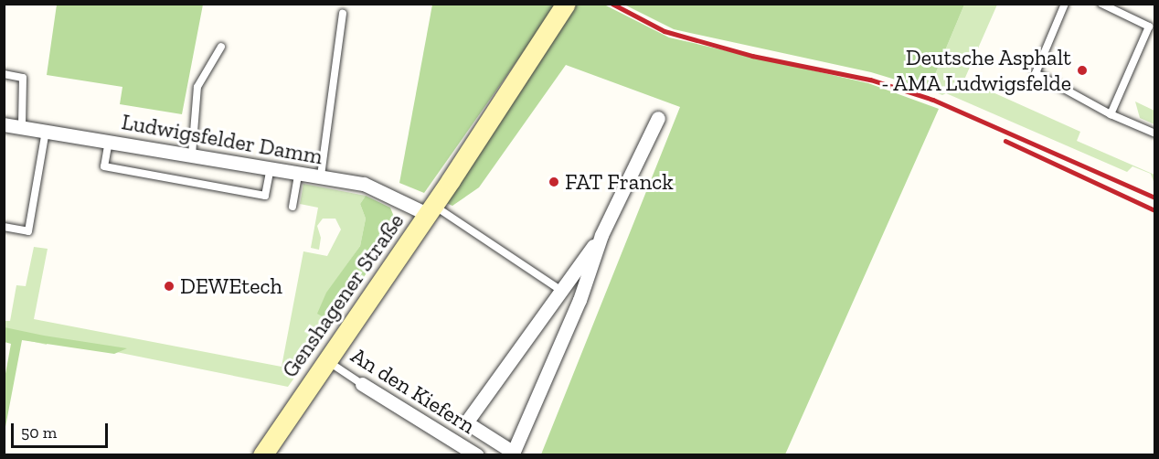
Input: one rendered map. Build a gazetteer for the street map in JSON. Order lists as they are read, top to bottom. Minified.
{"streets":{"main road":["Genshagener Straße"],"street":["Ludwigsfelder Damm","An den Kiefern"]},"crossings":[["Ludwigsfelder Damm","Genshagener Straße"],["Genshagener Straße","An den Kiefern"]],"places":["Deutsche Asphalt - AMA Ludwigsfelde","FAT Franck","DEWEtech"],"scale_bar":"50 m"}
